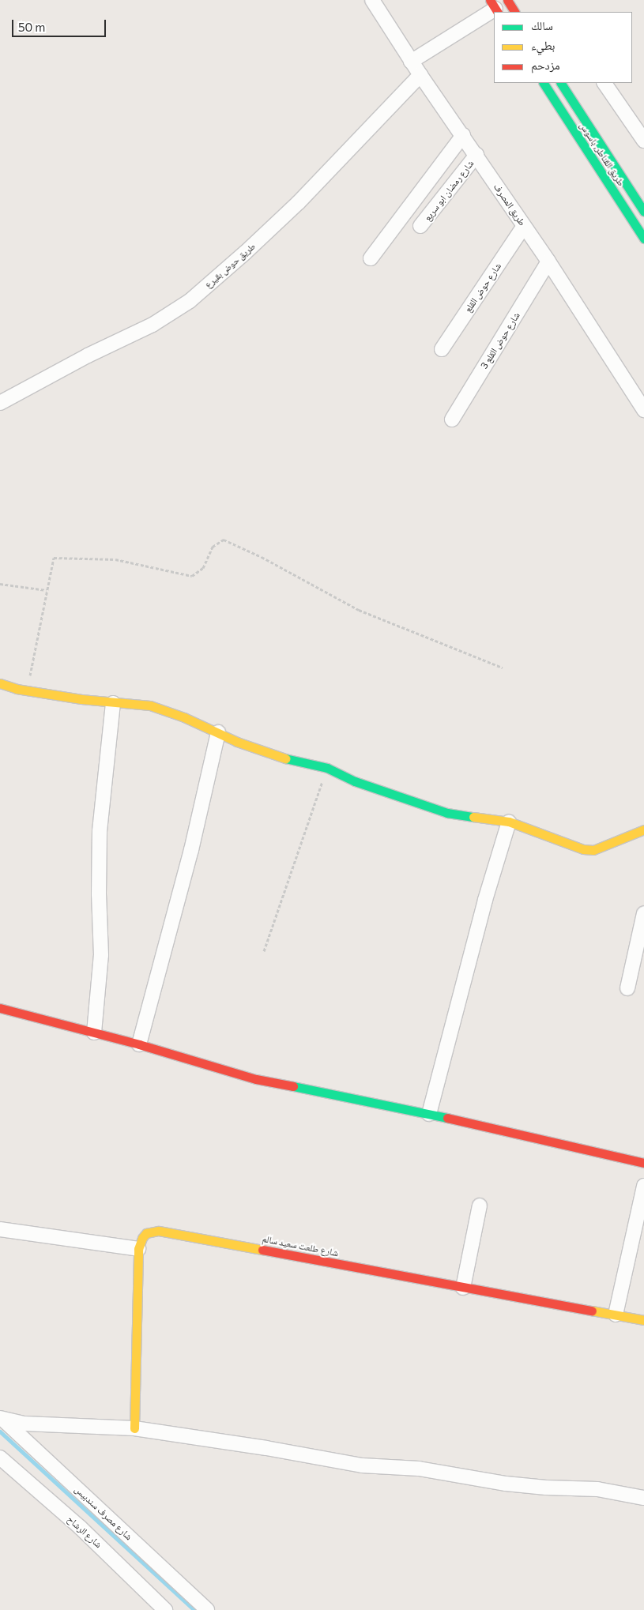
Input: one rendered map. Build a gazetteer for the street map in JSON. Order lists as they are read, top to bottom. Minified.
{"streets":{"street":["طريق القناطر, باسوس","شارع رمضان ابو سريع","طريق المصرف","طريق حوض بقيرع","شارع حوض القلع","شارع حوض القلع 3","شارع طلعت سعيد سالم","شارع مصرف سندبيس","شارع الرشاح"]},"crossings":[["شارع رمضان ابو سريع","طريق المصرف"],["طريق المصرف","طريق حوض بقيرع"],["طريق المصرف","شارع حوض القلع"],["طريق المصرف","شارع حوض القلع 3"]],"legend":["سالك","بطيء","مزدحم"],"scale_bar":"50 m"}
